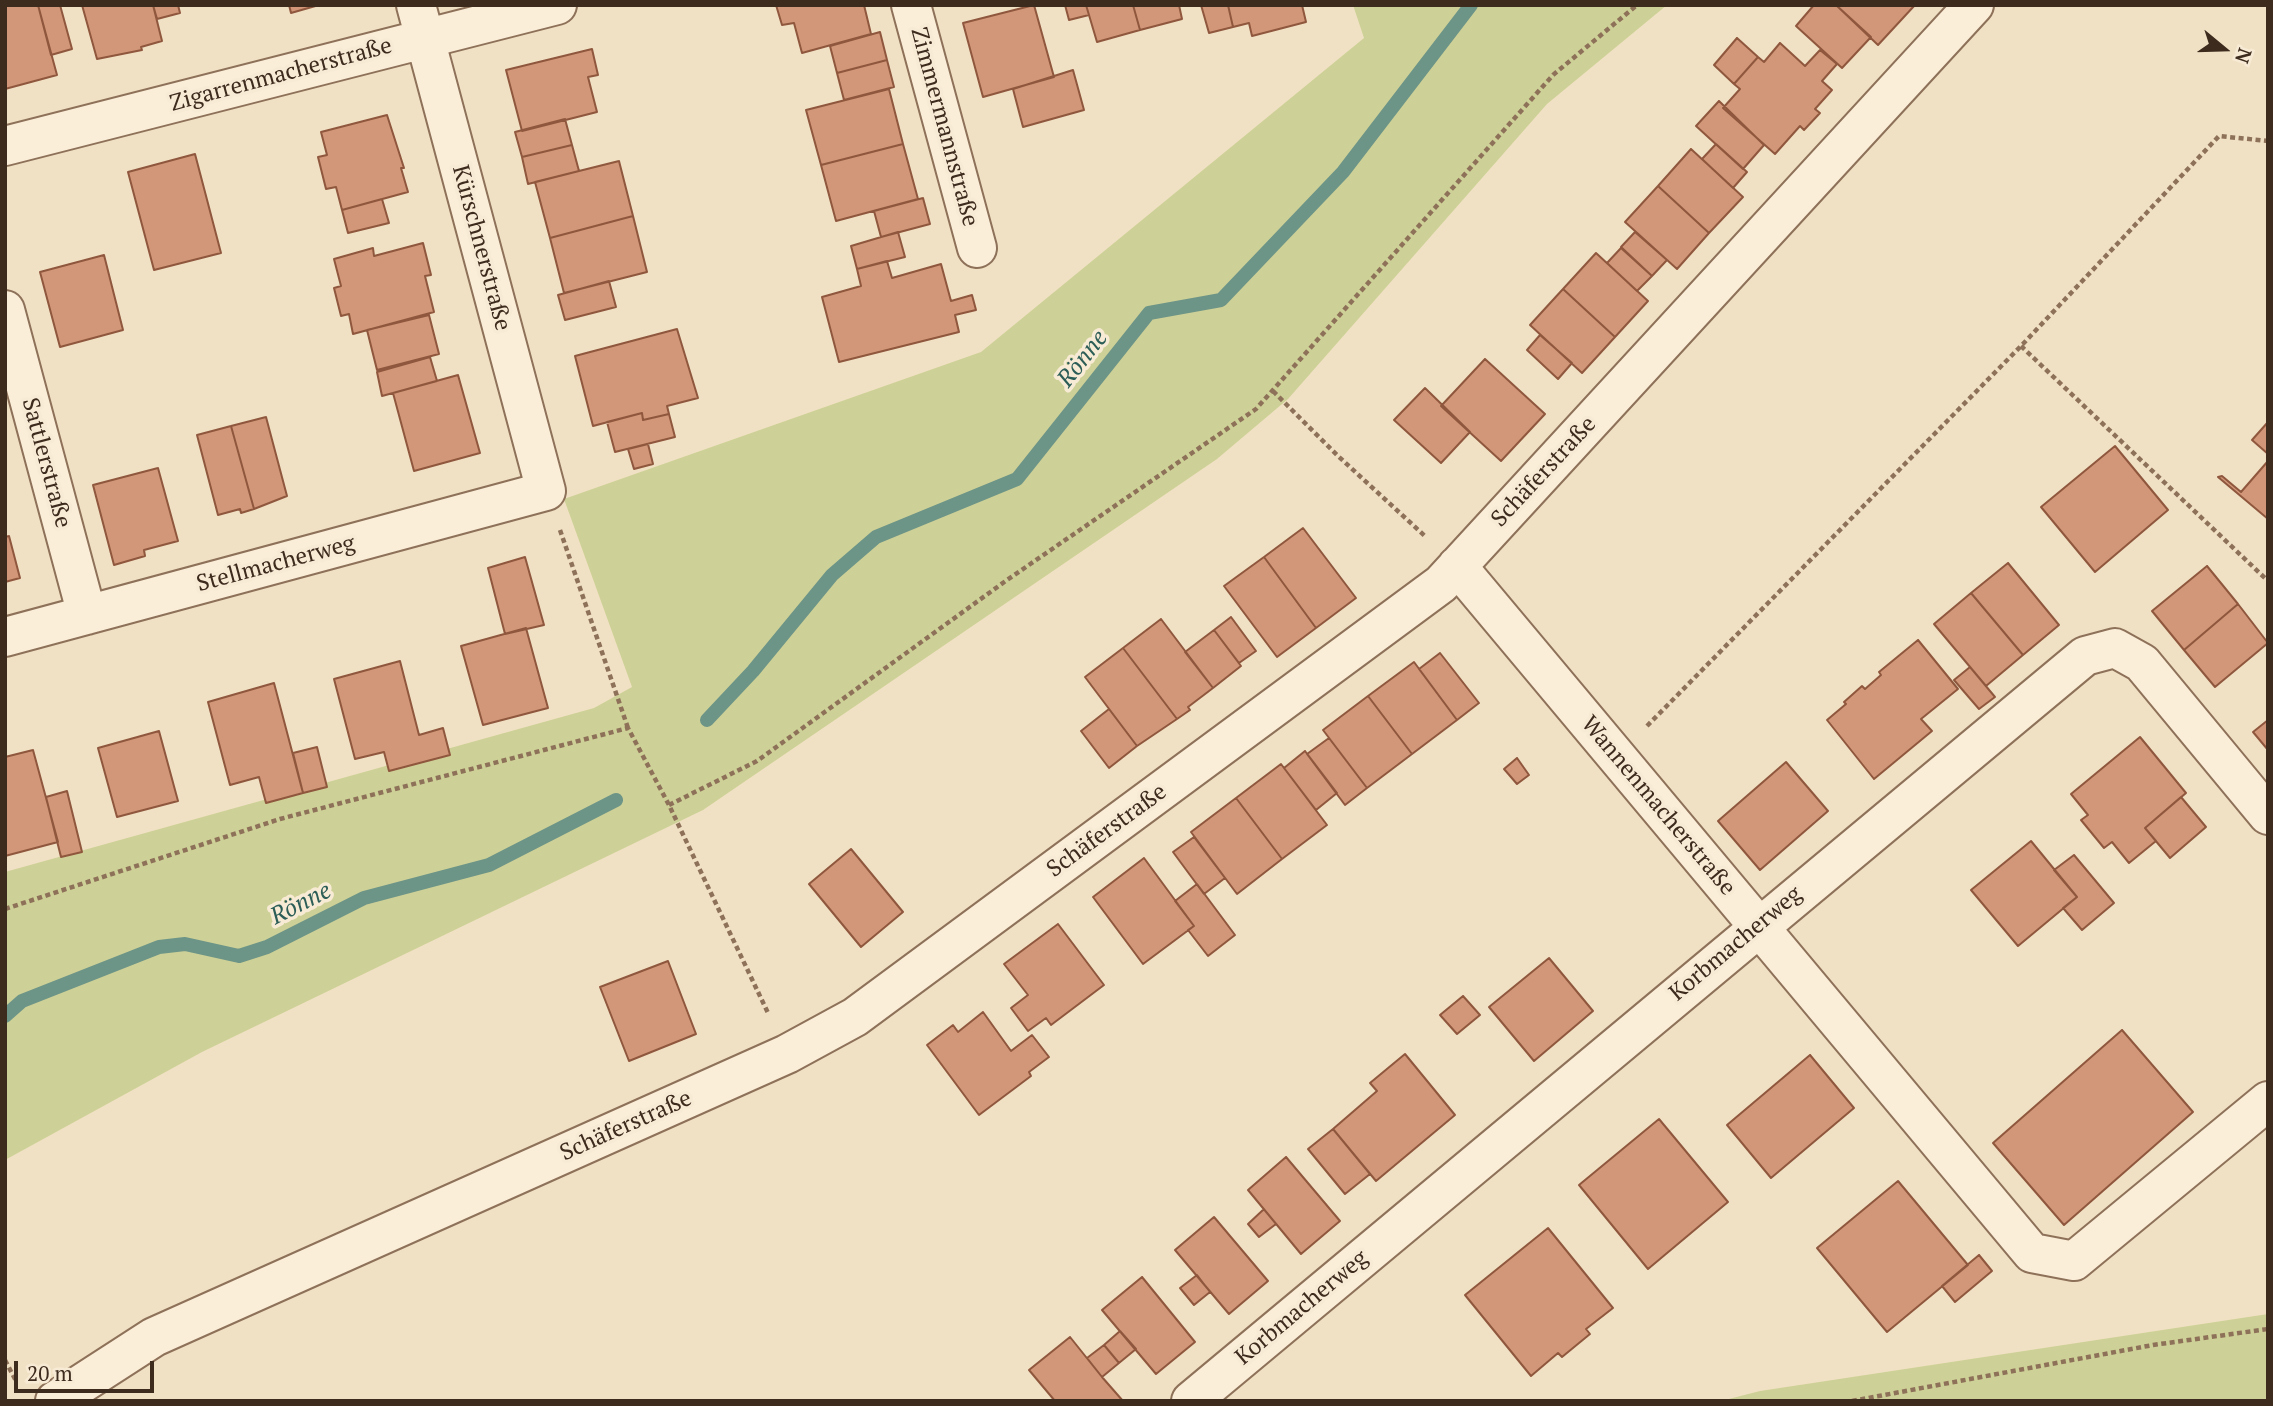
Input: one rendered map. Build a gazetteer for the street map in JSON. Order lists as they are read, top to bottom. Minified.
{"streets":{"street":["Zigarrenmacherstraße","Zimmermannstraße","Kürschnerstraße","Sattlerstraße","Schäferstraße","Stellmacherweg","Wannenmacherstraße","Korbmacherweg"]},"crossings":[["Zigarrenmacherstraße","Kürschnerstraße"],["Kürschnerstraße","Stellmacherweg"],["Sattlerstraße","Stellmacherweg"],["Schäferstraße","Wannenmacherstraße"],["Wannenmacherstraße","Korbmacherweg"]],"water":["Rönne"],"scale_bar":"20 m","north":"right"}
